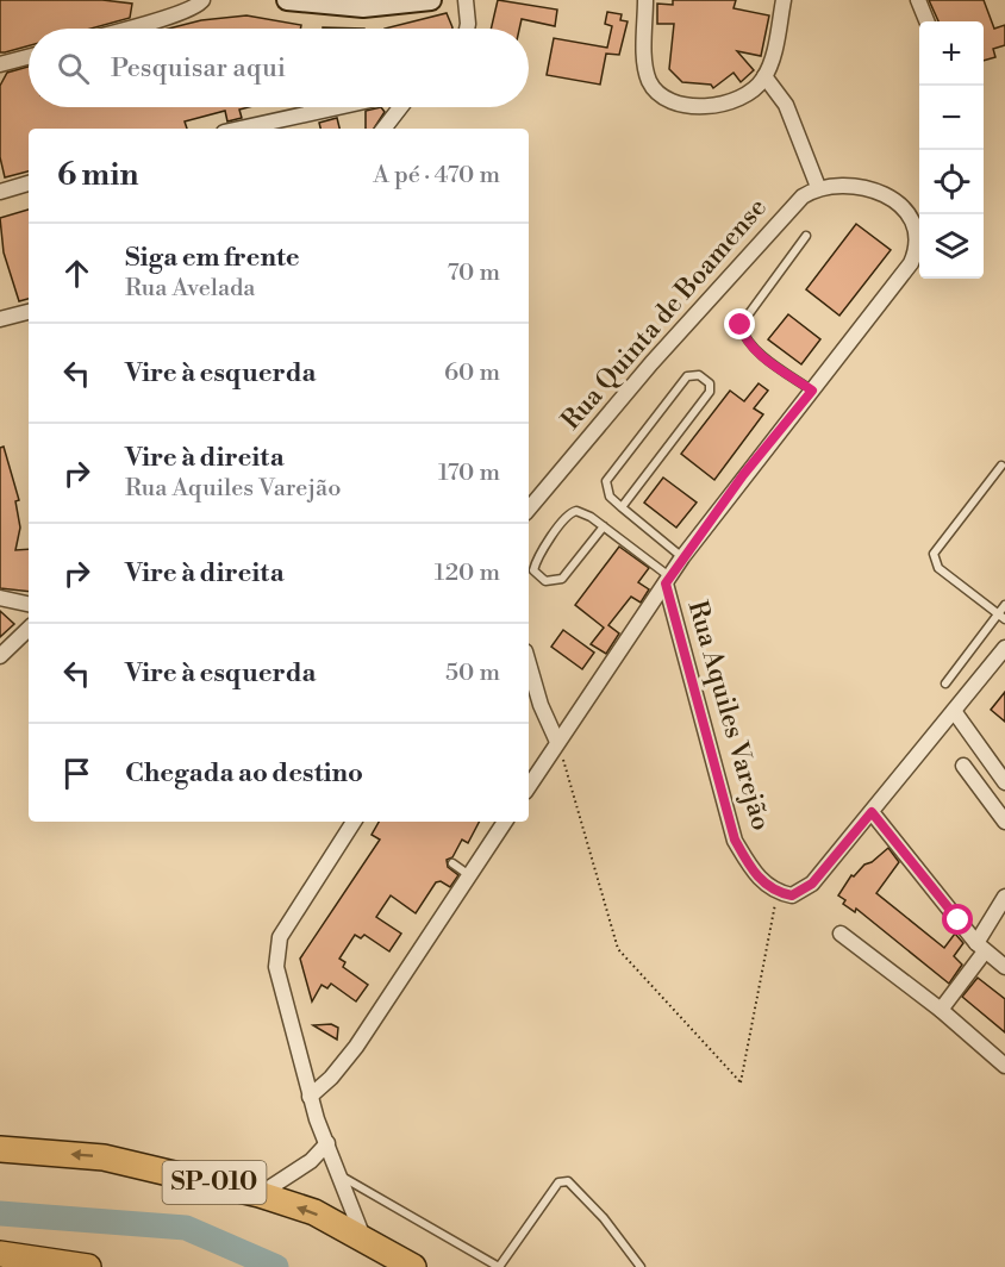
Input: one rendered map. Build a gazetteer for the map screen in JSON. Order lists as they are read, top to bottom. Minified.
{"streets":{"highway":["SP-010"],"street":["Rua Quinta de Boamense","Rua Aquiles Varejão"]},"page":{"map_buttons":["+","−"],"search":"Pesquisar aqui","heading":["6 min","A pé · 470 m"],"list":[["Siga em frente","Rua Avelada","70 m"],["Vire à esquerda","60 m"],["Vire à direita","Rua Aquiles Varejão","170 m"],["Vire à direita","120 m"],["Vire à esquerda","50 m"],"Chegada ao destino"]}}
